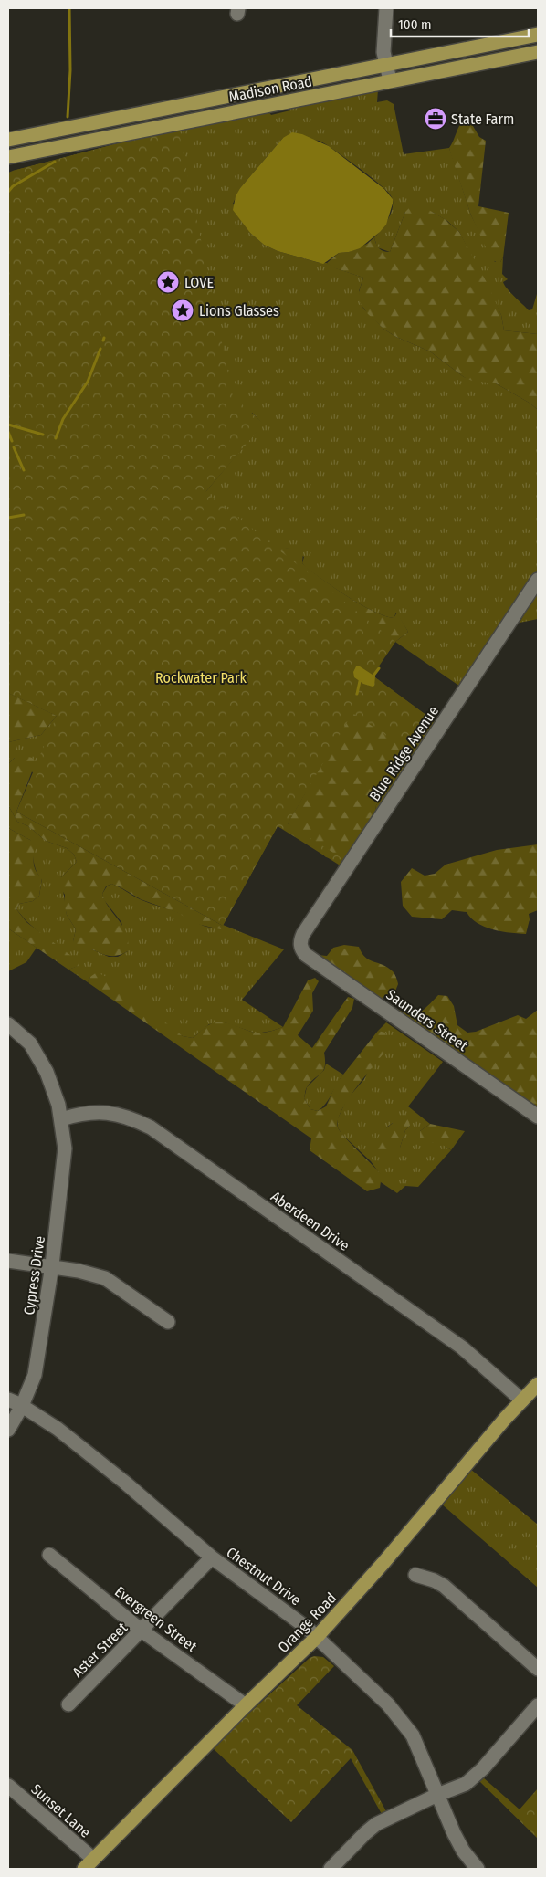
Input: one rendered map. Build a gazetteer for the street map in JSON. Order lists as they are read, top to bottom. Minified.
{"streets":{"main road":["Madison Road","Orange Road"],"street":["Blue Ridge Avenue","Saunders Street","Aberdeen Drive","Cypress Drive","Chestnut Drive","Evergreen Street","Aster Street","Sunset Lane"]},"crossings":[["Blue Ridge Avenue","Saunders Street"],["Aberdeen Drive","Cypress Drive"],["Aberdeen Drive","Orange Road"],["Cypress Drive","Chestnut Drive"],["Chestnut Drive","Orange Road"],["Chestnut Drive","Aster Street"],["Evergreen Street","Orange Road"],["Evergreen Street","Aster Street"],["Orange Road","Sunset Lane"]],"parks":["Rockwater Park"],"places":{"office":["State Farm"],"place":["LOVE","Lions Glasses"]},"scale_bar":"100 m"}
